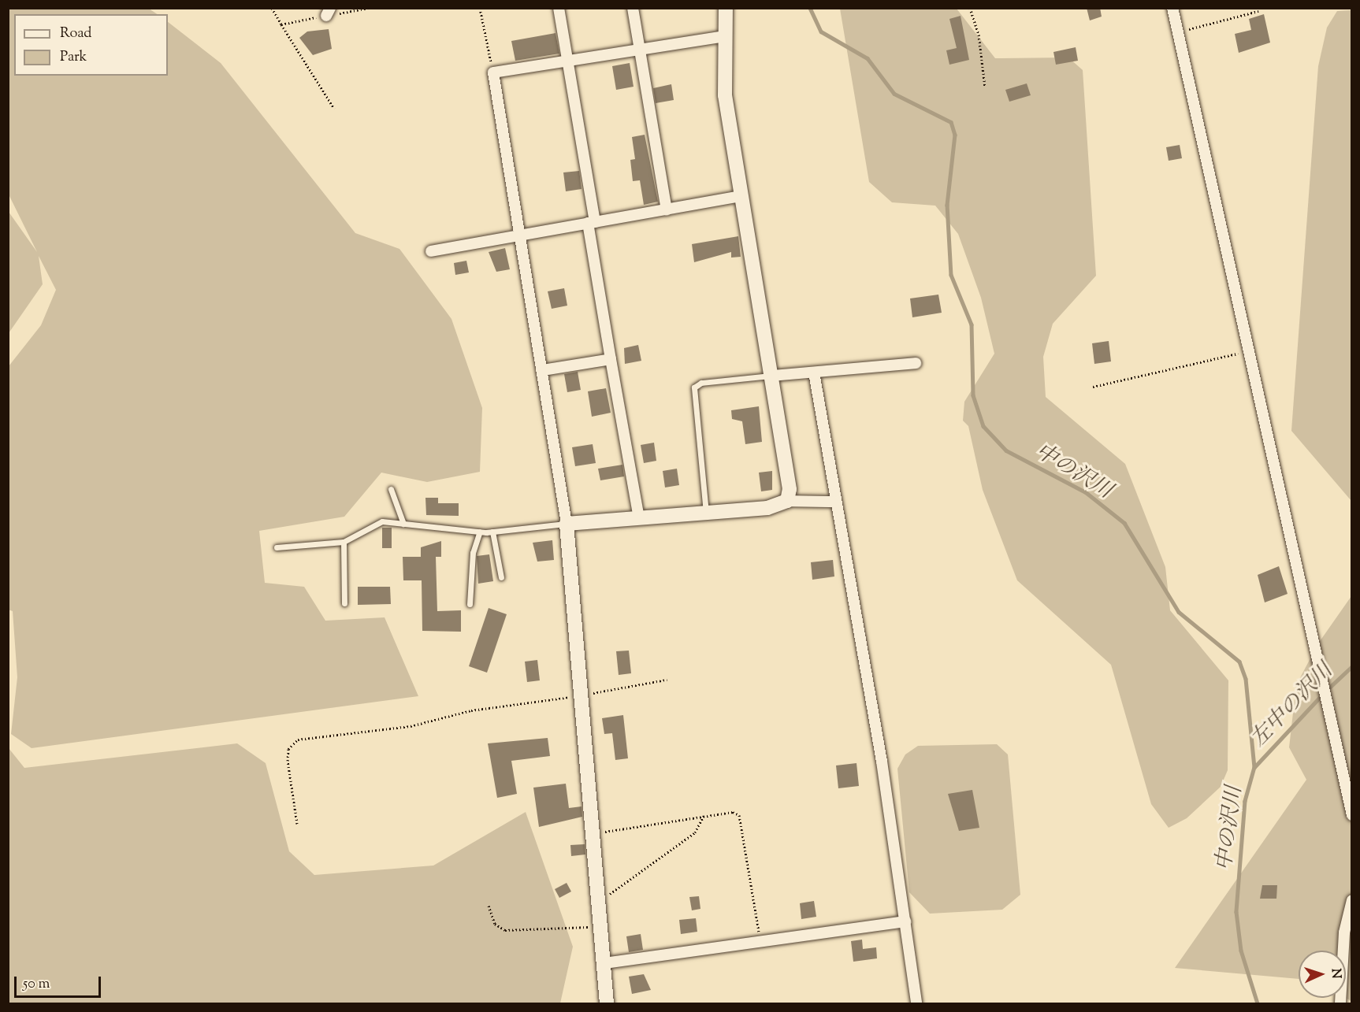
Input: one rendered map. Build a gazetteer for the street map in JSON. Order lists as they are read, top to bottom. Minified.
{"water":["中の沢川","左中の沢川"],"legend":["Road","Park"],"scale_bar":"50 m","north":"right"}
